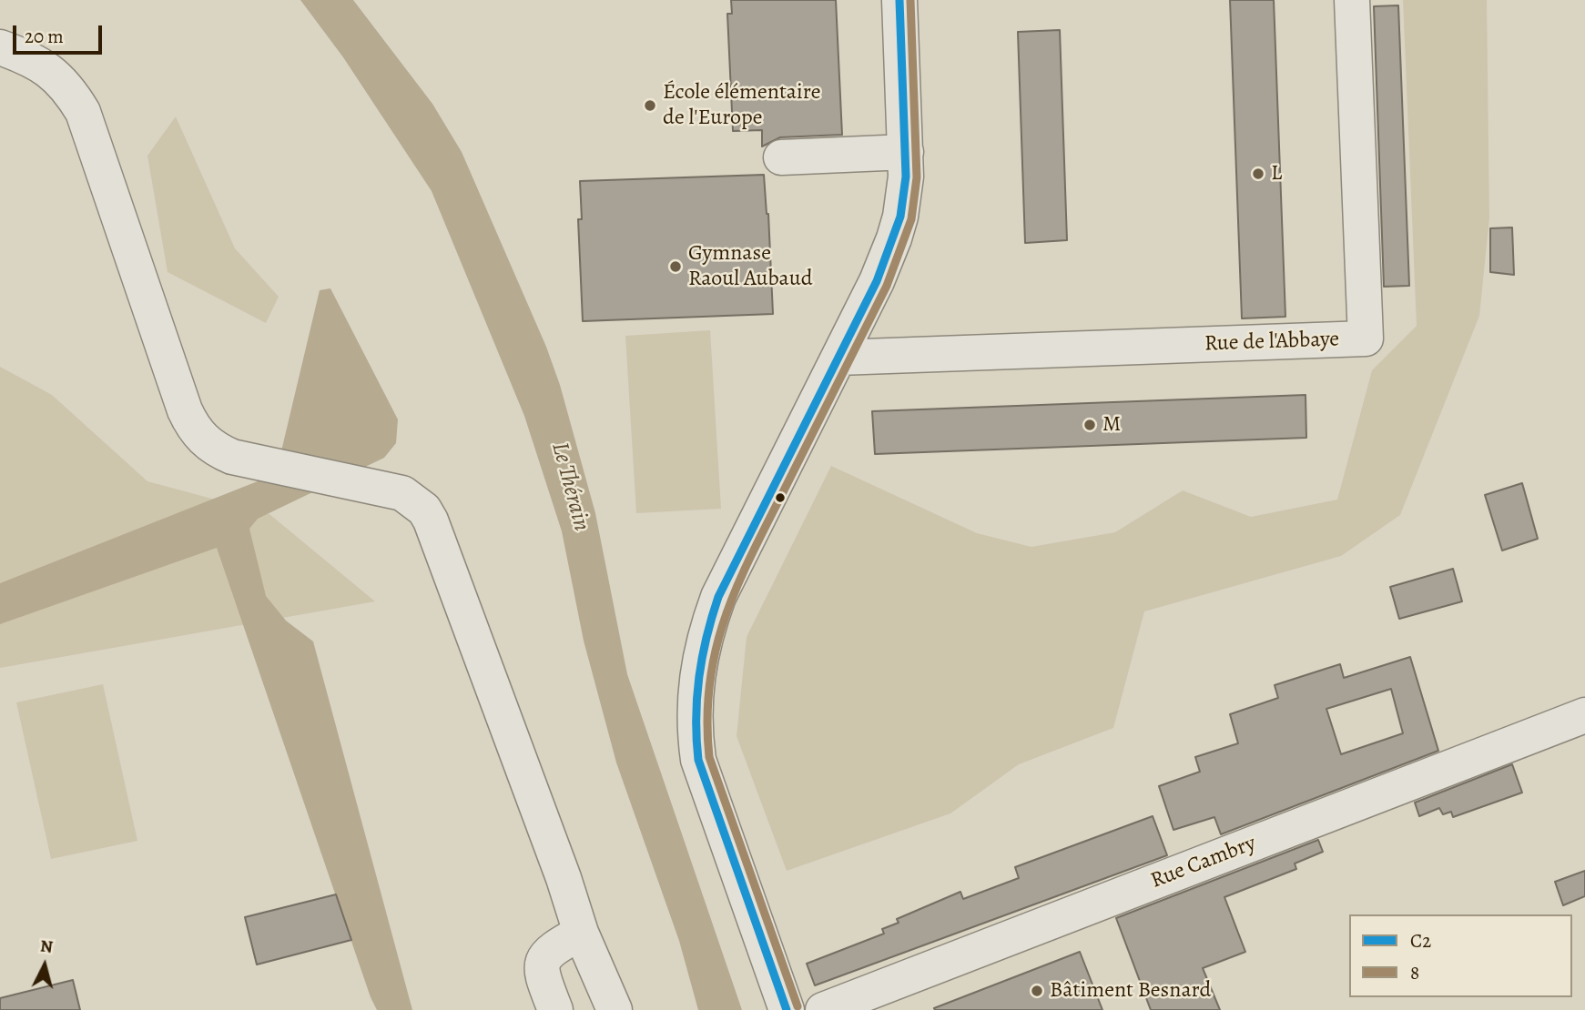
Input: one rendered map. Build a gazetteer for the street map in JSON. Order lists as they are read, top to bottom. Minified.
{"streets":{"street":["Rue de l'Abbaye","Rue Cambry"]},"water":["Le Thérain"],"places":["École élémentaire de l'Europe","L","Gymnase Raoul Aubaud","M","Bâtiment Besnard"],"lines":["transit line C2","transit line 8"],"legend":["C2","8"],"scale_bar":"20 m","north":"top"}
